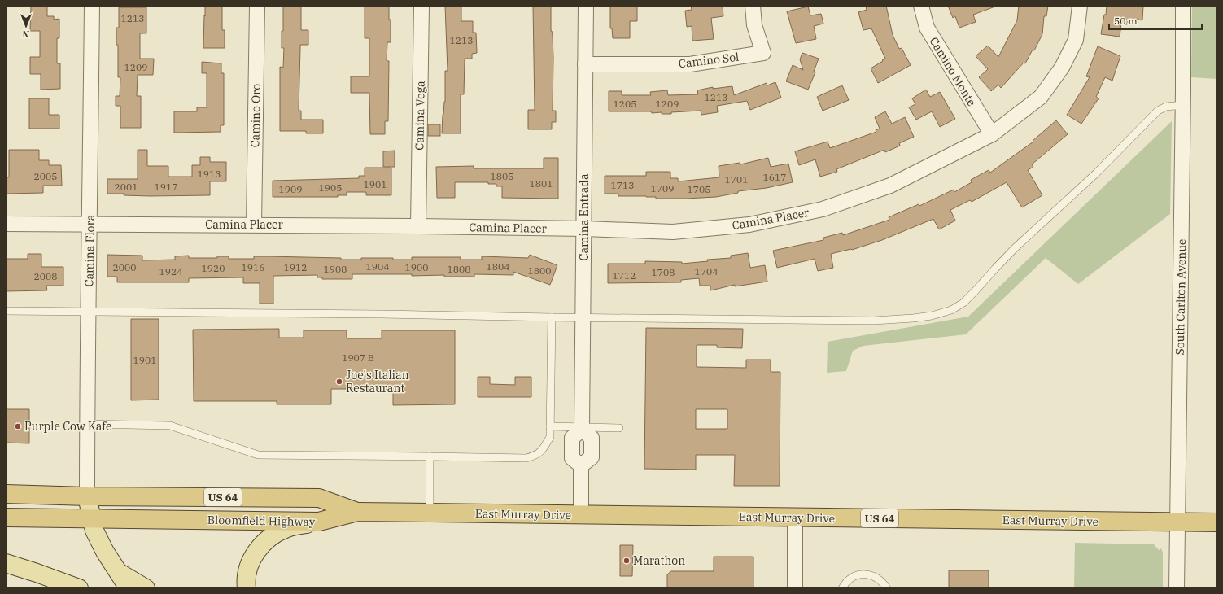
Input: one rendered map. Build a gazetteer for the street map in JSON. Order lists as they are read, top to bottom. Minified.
{"streets":{"highway":["US 64","East Murray Drive","Bloomfield Highway"],"street":["Camino Sol","Camino Monte","Camino Oro","Camina Vega","Camina Entrada","Camina Placer","Camina Flora","South Carlton Avenue"]},"crossings":[["Camino Sol","Camina Entrada"],["Camino Monte","Camina Placer"],["Camino Oro","Camina Placer"],["Camina Vega","Camina Placer"],["Camina Entrada","Camina Placer"],["Camina Placer","Camina Flora"],["Camina Flora","Bloomfield Highway"],["South Carlton Avenue","East Murray Drive"],["East Murray Drive","Bloomfield Highway"]],"places":["Joe's Italian Restaurant","Purple Cow Kafe","Marathon"],"house_numbers":["1213","1213","1209","1213","1205","1209","1913","2005","1805","1617","1701","1801","1901","1713","2001","1917","1905","1709","1909","1705","1904","1804","2000","1916","1912","1900","1920","1908","1808","1800","1924","1704","1708","1712","2008","1907 B","1901"],"scale_bar":"50 m","north":"bottom"}
